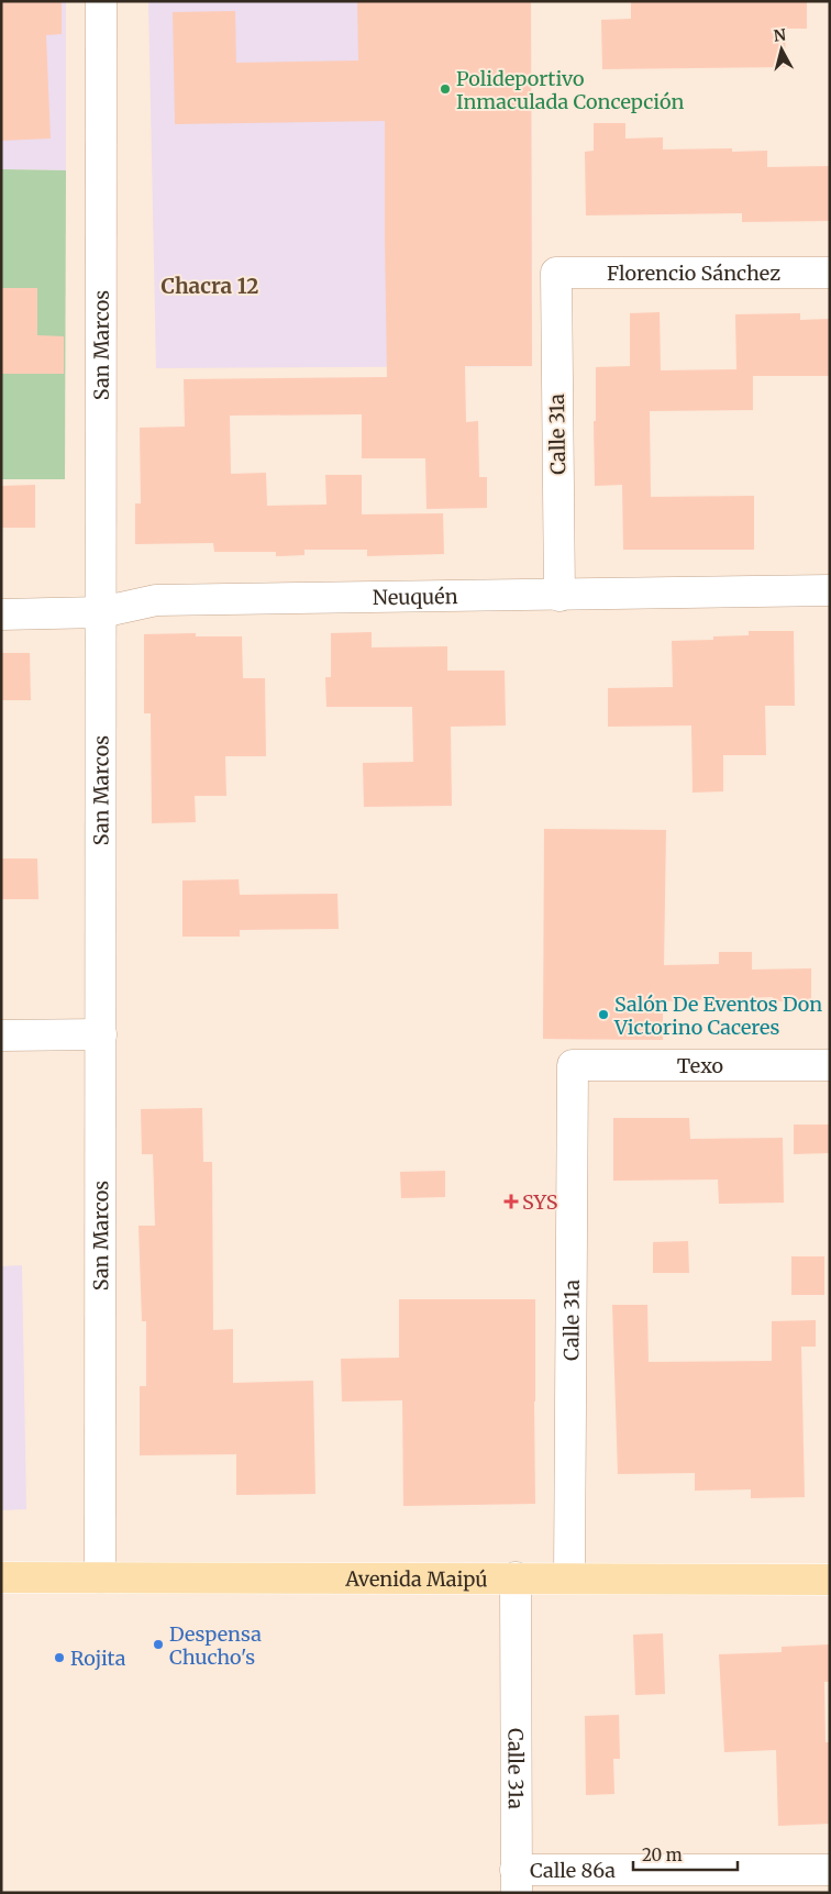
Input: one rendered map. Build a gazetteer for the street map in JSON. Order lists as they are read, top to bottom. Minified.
{"streets":{"main road":["Avenida Maipú"],"street":["Florencio Sánchez","San Marcos","Calle 31a","Neuquén","Texo","Calle 86a"]},"crossings":[["Florencio Sánchez","Calle 31a"],["San Marcos","Neuquén"],["San Marcos","Avenida Maipú"],["Calle 31a","Neuquén"],["Calle 31a","Texo"],["Calle 31a","Avenida Maipú"],["Calle 31a","Calle 86a"]],"districts":["Chacra 12"],"places":{"other":["Polideportivo Inmaculada Concepción","Salón De Eventos Don Victorino Caceres","Despensa Chucho's","Rojita"],"health":["SYS"]},"scale_bar":"20 m","north":"top"}
